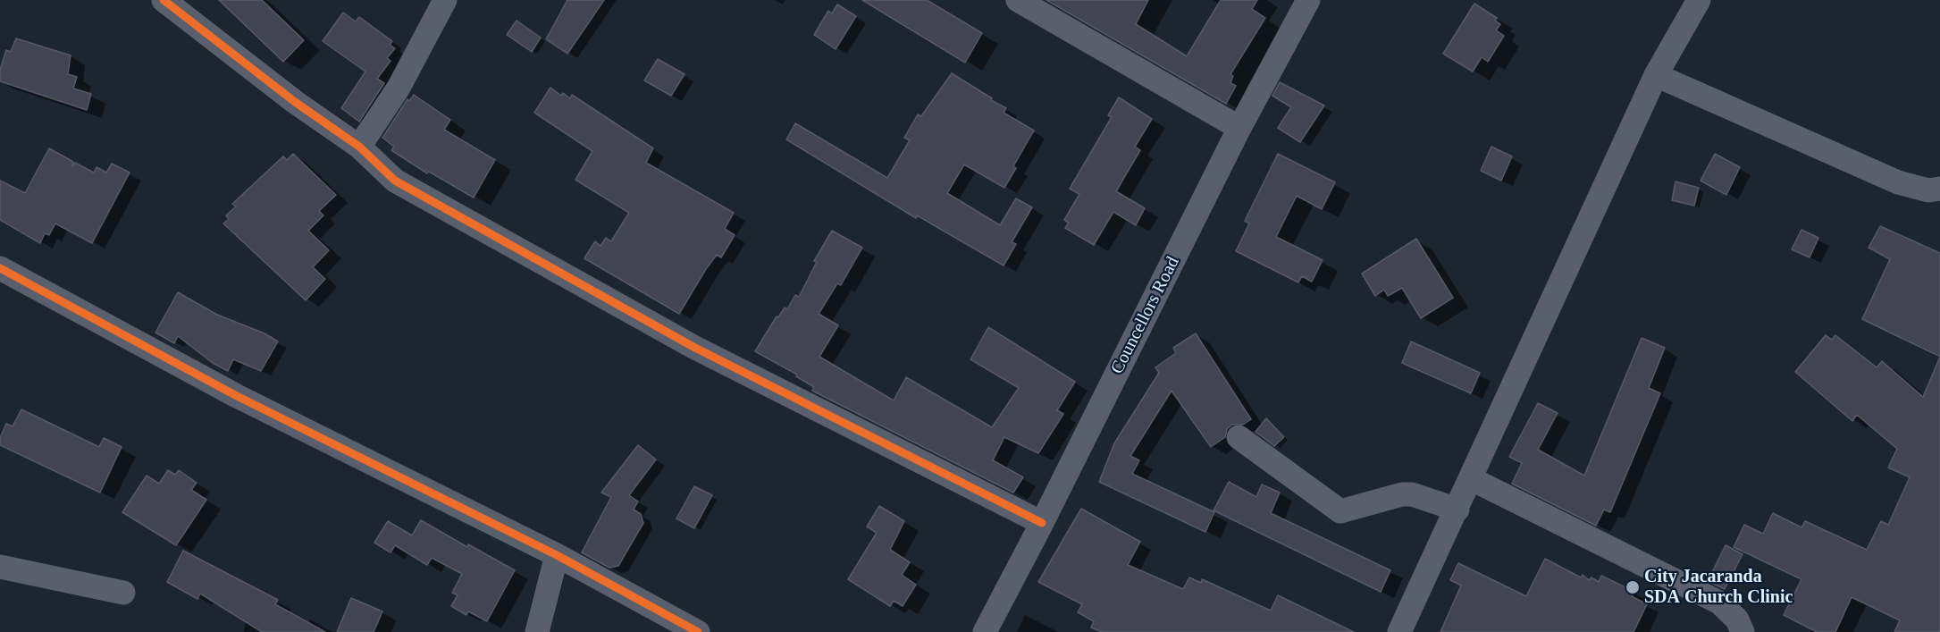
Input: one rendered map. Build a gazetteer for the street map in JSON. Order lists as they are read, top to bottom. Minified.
{"streets":{"street":["Councellors Road"]},"places":["City Jacaranda SDA Church Clinic"]}
